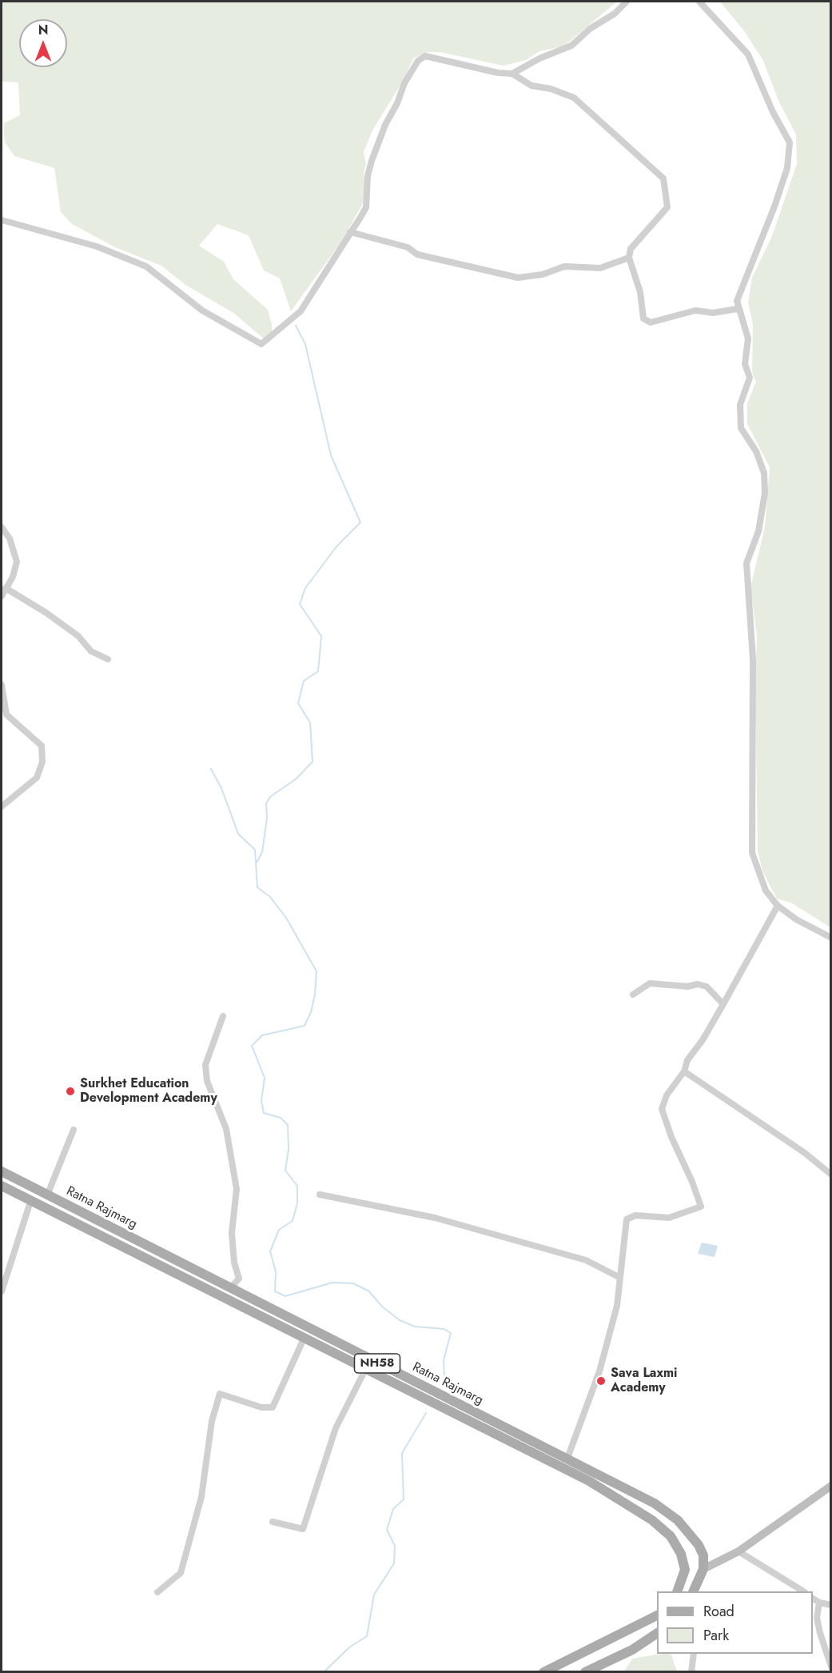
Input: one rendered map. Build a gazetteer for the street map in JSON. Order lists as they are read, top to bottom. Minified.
{"streets":{"main road":["Ratna Rajmarg","NH58"]},"places":["Surkhet Education Development Academy","Sava Laxmi Academy"],"legend":["Road","Park"],"north":"top"}
